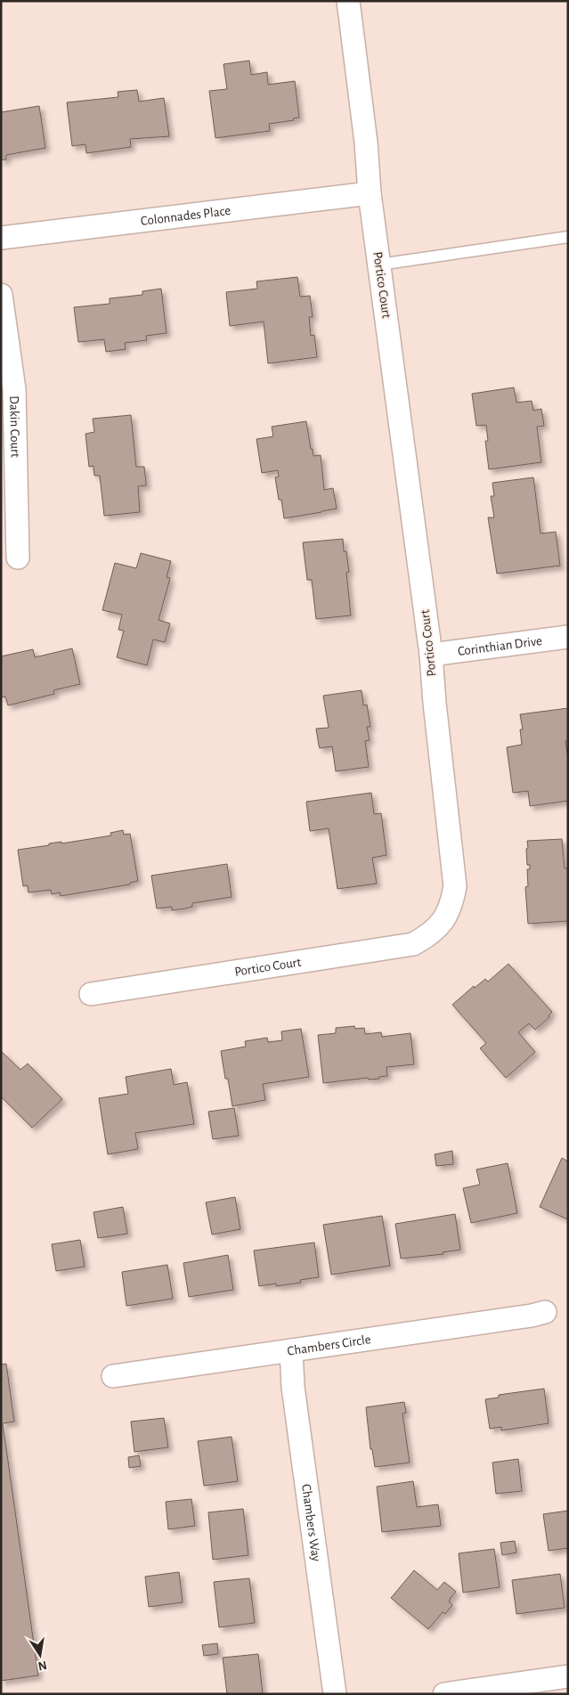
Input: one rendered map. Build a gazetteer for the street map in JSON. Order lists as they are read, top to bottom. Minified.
{"streets":{"street":["Colonnades Place","Portico Court","Dakin Court","Corinthian Drive","Chambers Circle","Chambers Way"]},"crossings":[["Colonnades Place","Portico Court"],["Portico Court","Corinthian Drive"],["Chambers Circle","Chambers Way"]],"north":"bottom"}
